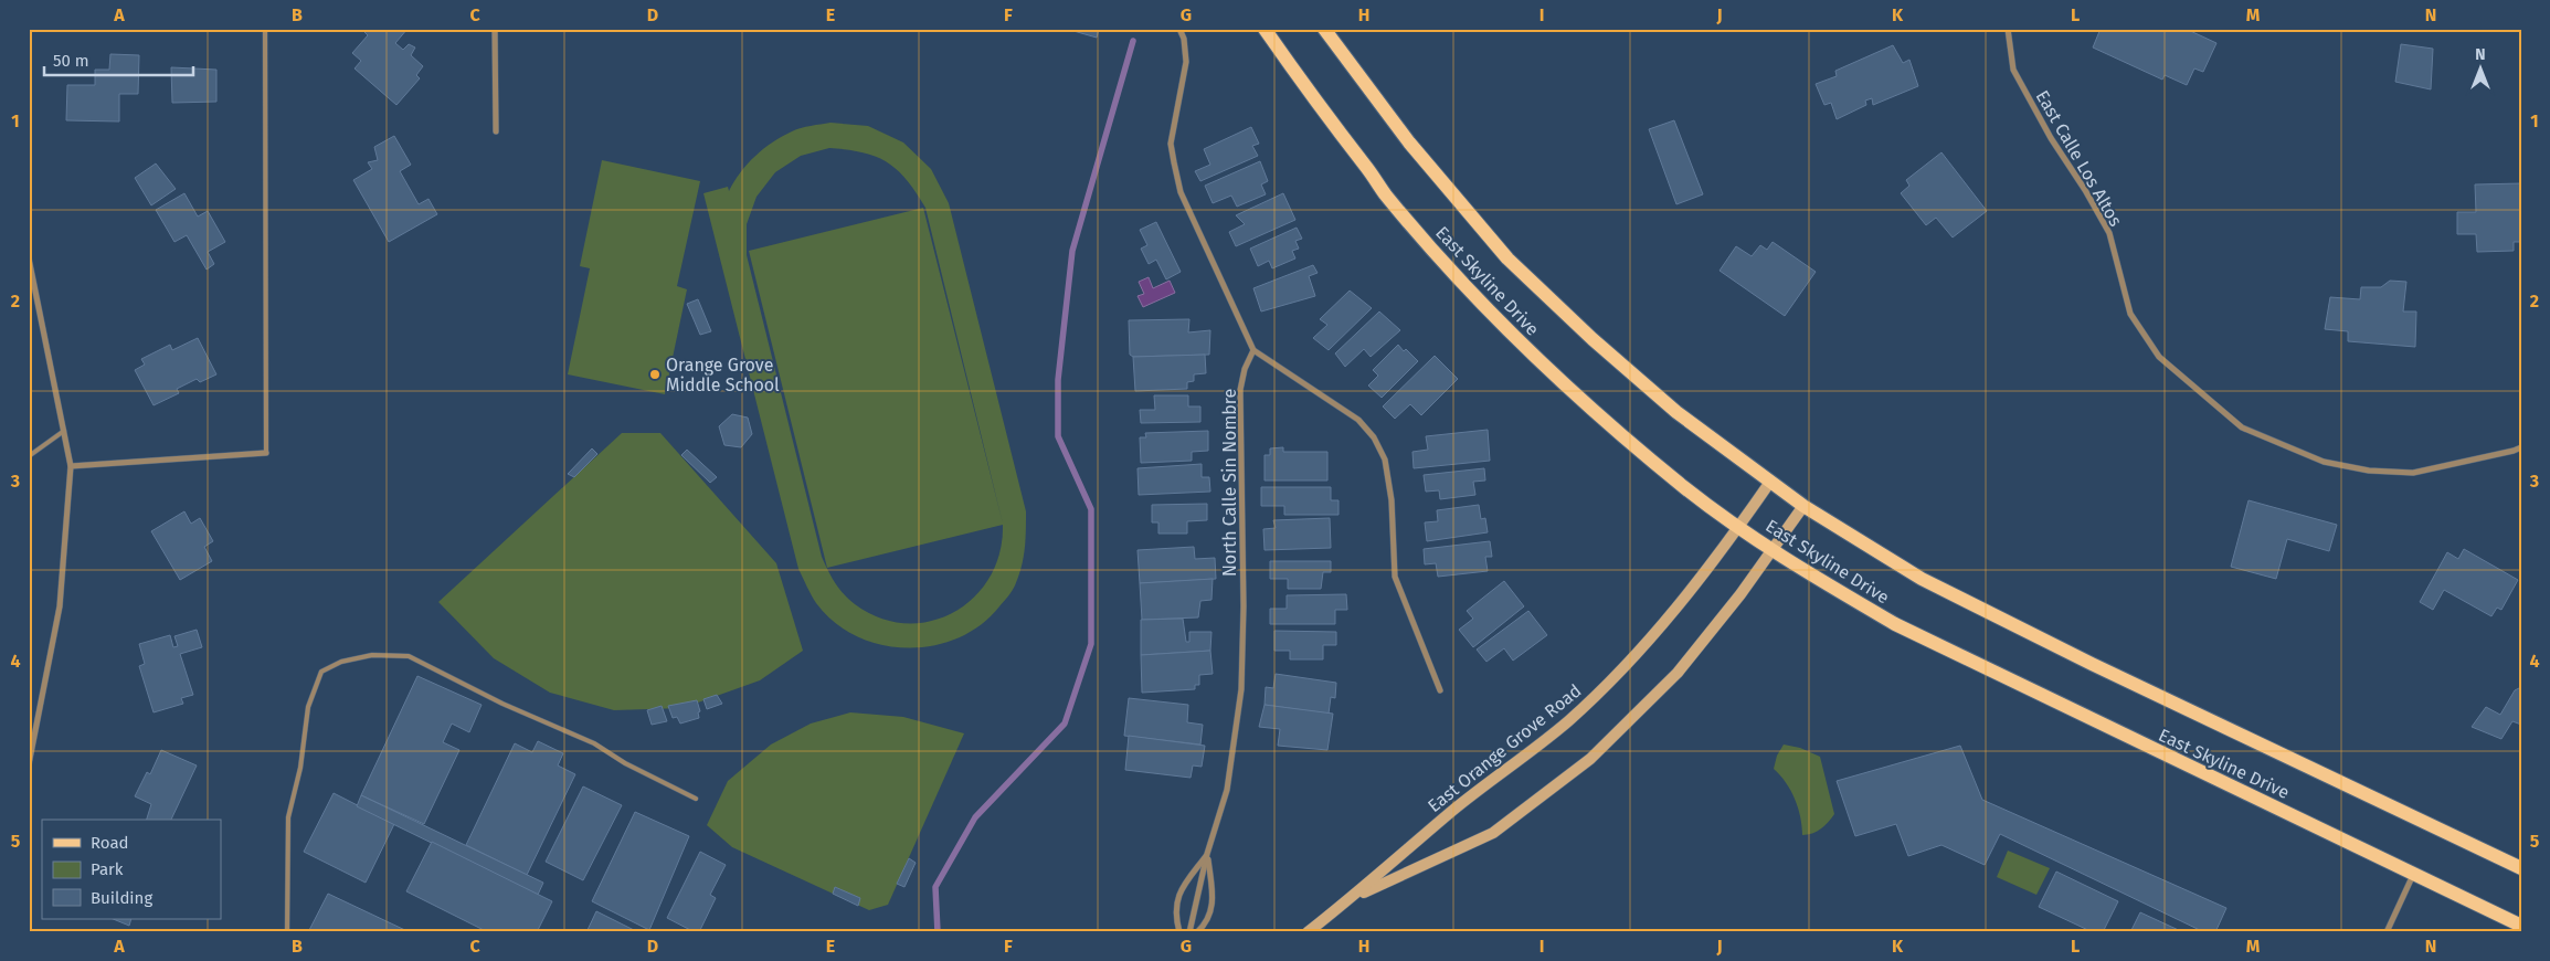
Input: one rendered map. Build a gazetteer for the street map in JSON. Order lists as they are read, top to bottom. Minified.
{"streets":{"main road":["East Skyline Drive","East Orange Grove Road"],"street":["East Calle Los Altos","North Calle Sin Nombre"]},"crossings":[["East Skyline Drive","East Orange Grove Road"]],"places":["Orange Grove Middle School"],"legend":["Road","Park","Building"],"scale_bar":"50 m","north":"top","grid":{"columns":["A","B","C","D","E","F","G","H","I","J","K","L","M","N"],"rows":["1","2","3","4","5"]}}
